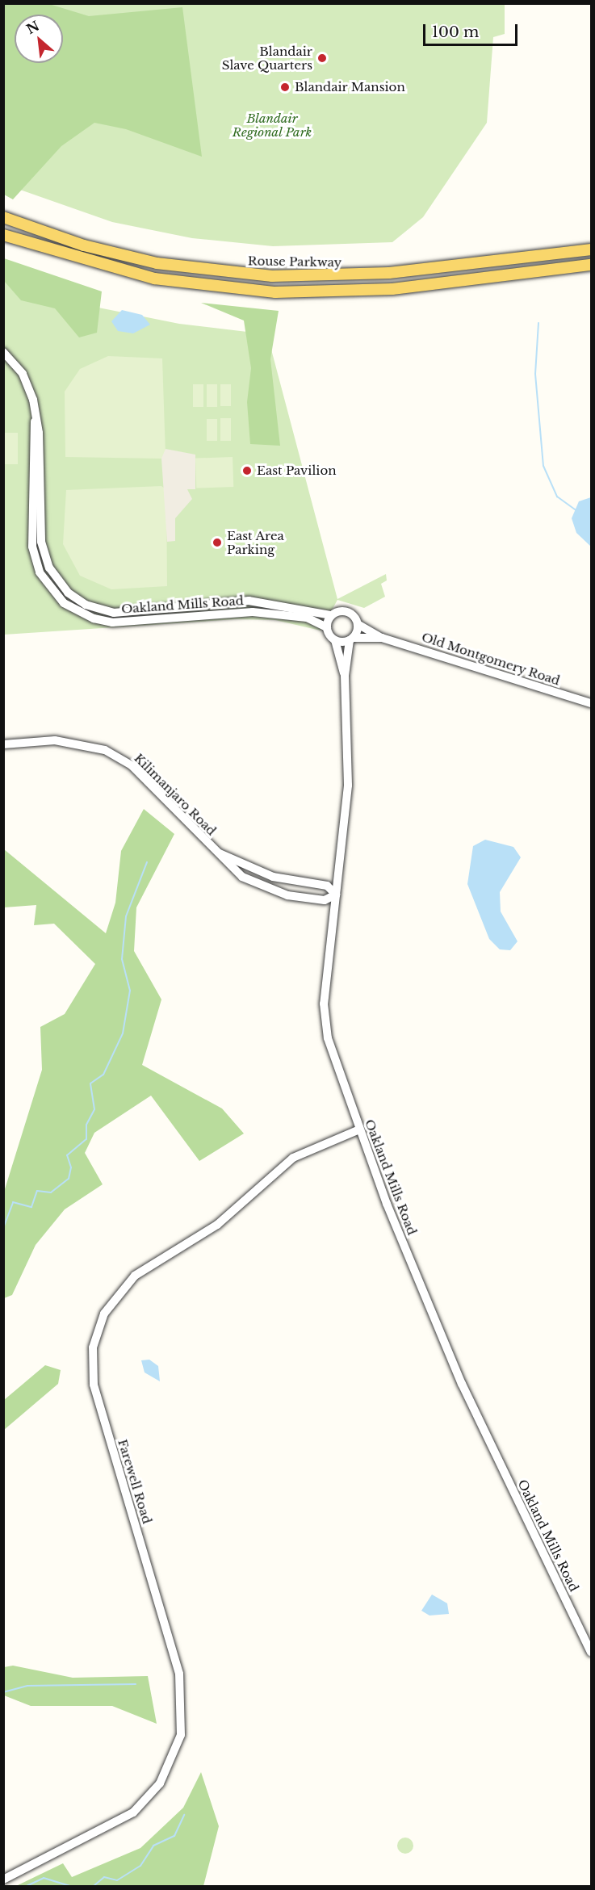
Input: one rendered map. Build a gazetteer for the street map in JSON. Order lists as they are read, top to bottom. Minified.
{"streets":{"main road":["Rouse Parkway"],"street":["Oakland Mills Road","Old Montgomery Road","Kilimanjaro Road","Farewell Road"]},"crossings":[["Oakland Mills Road","Old Montgomery Road"],["Oakland Mills Road","Kilimanjaro Road"],["Oakland Mills Road","Farewell Road"]],"parks":["Blandair Regional Park"],"places":["Blandair Slave Quarters","Blandair Mansion","East Pavilion","East Area Parking"],"scale_bar":"100 m","north":"top left"}
